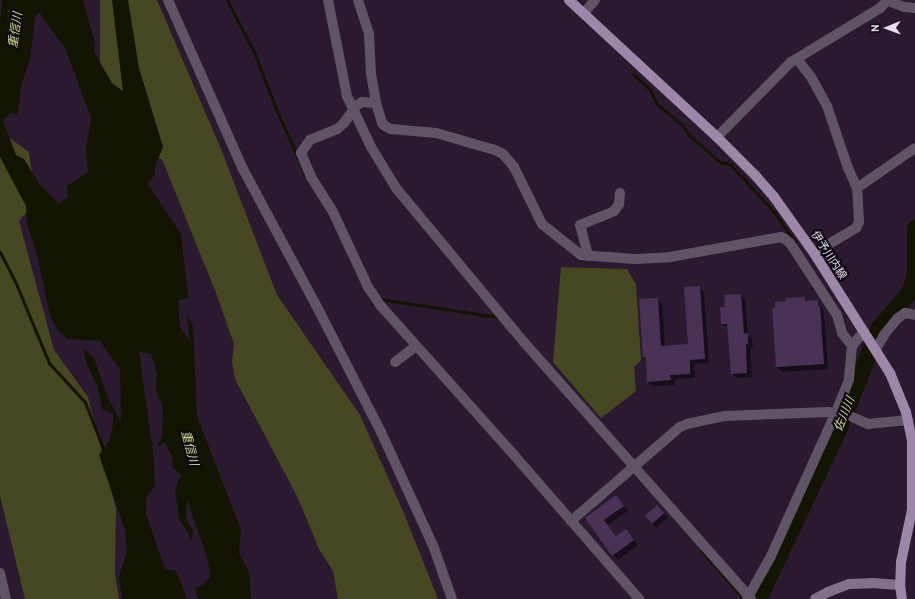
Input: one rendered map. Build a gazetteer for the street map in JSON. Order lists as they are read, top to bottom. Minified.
{"streets":{"main road":["伊予川内線"]},"water":["重信川","佐川川"],"north":"left"}
